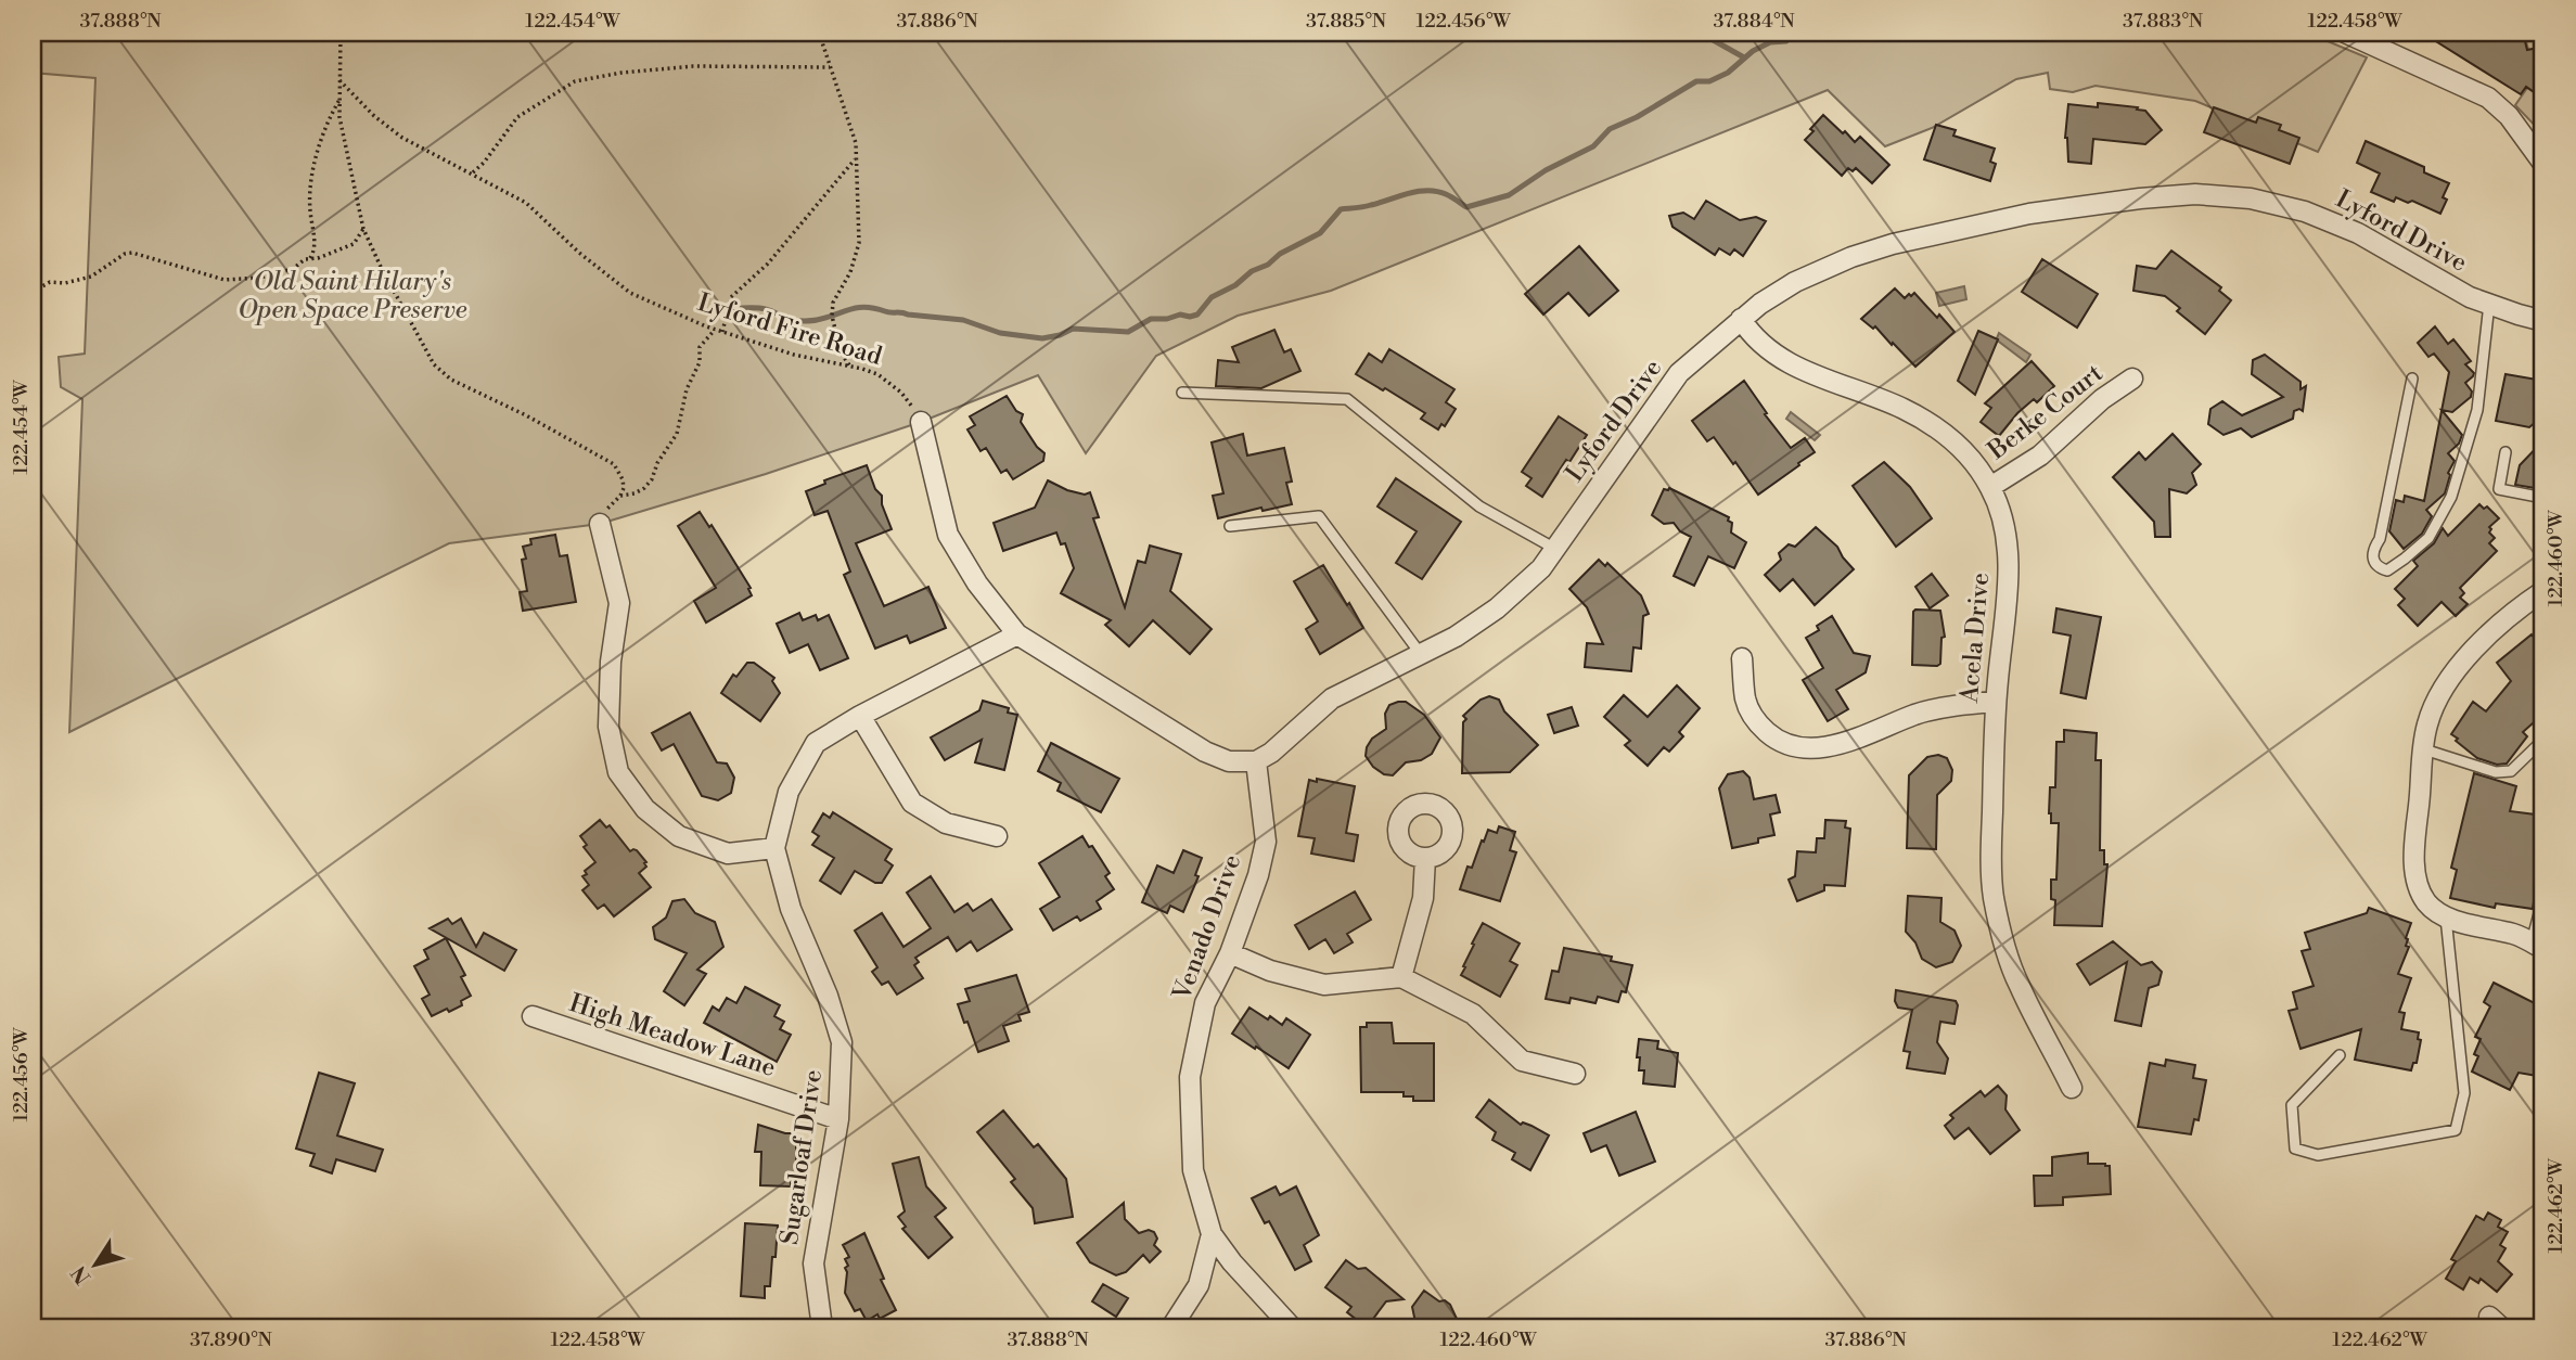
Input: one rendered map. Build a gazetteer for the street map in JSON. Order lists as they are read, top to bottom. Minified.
{"streets":{"street":["Lyford Drive","Berke Court","Acela Drive","Venado Drive","High Meadow Lane","Sugarloaf Drive"],"path":["Lyford Fire Road"]},"crossings":[["Lyford Drive","Acela Drive"],["Lyford Drive","Venado Drive"],["Berke Court","Acela Drive"],["High Meadow Lane","Sugarloaf Drive"]],"parks":["Old Saint Hilary's Open Space Preserve"],"north":"bottom left","coordinates":["37.888°N","122.454°W","37.886°N","37.885°N","122.456°W","37.884°N","37.883°N","122.458°W","122.460°W","122.462°W","37.890°N"]}
